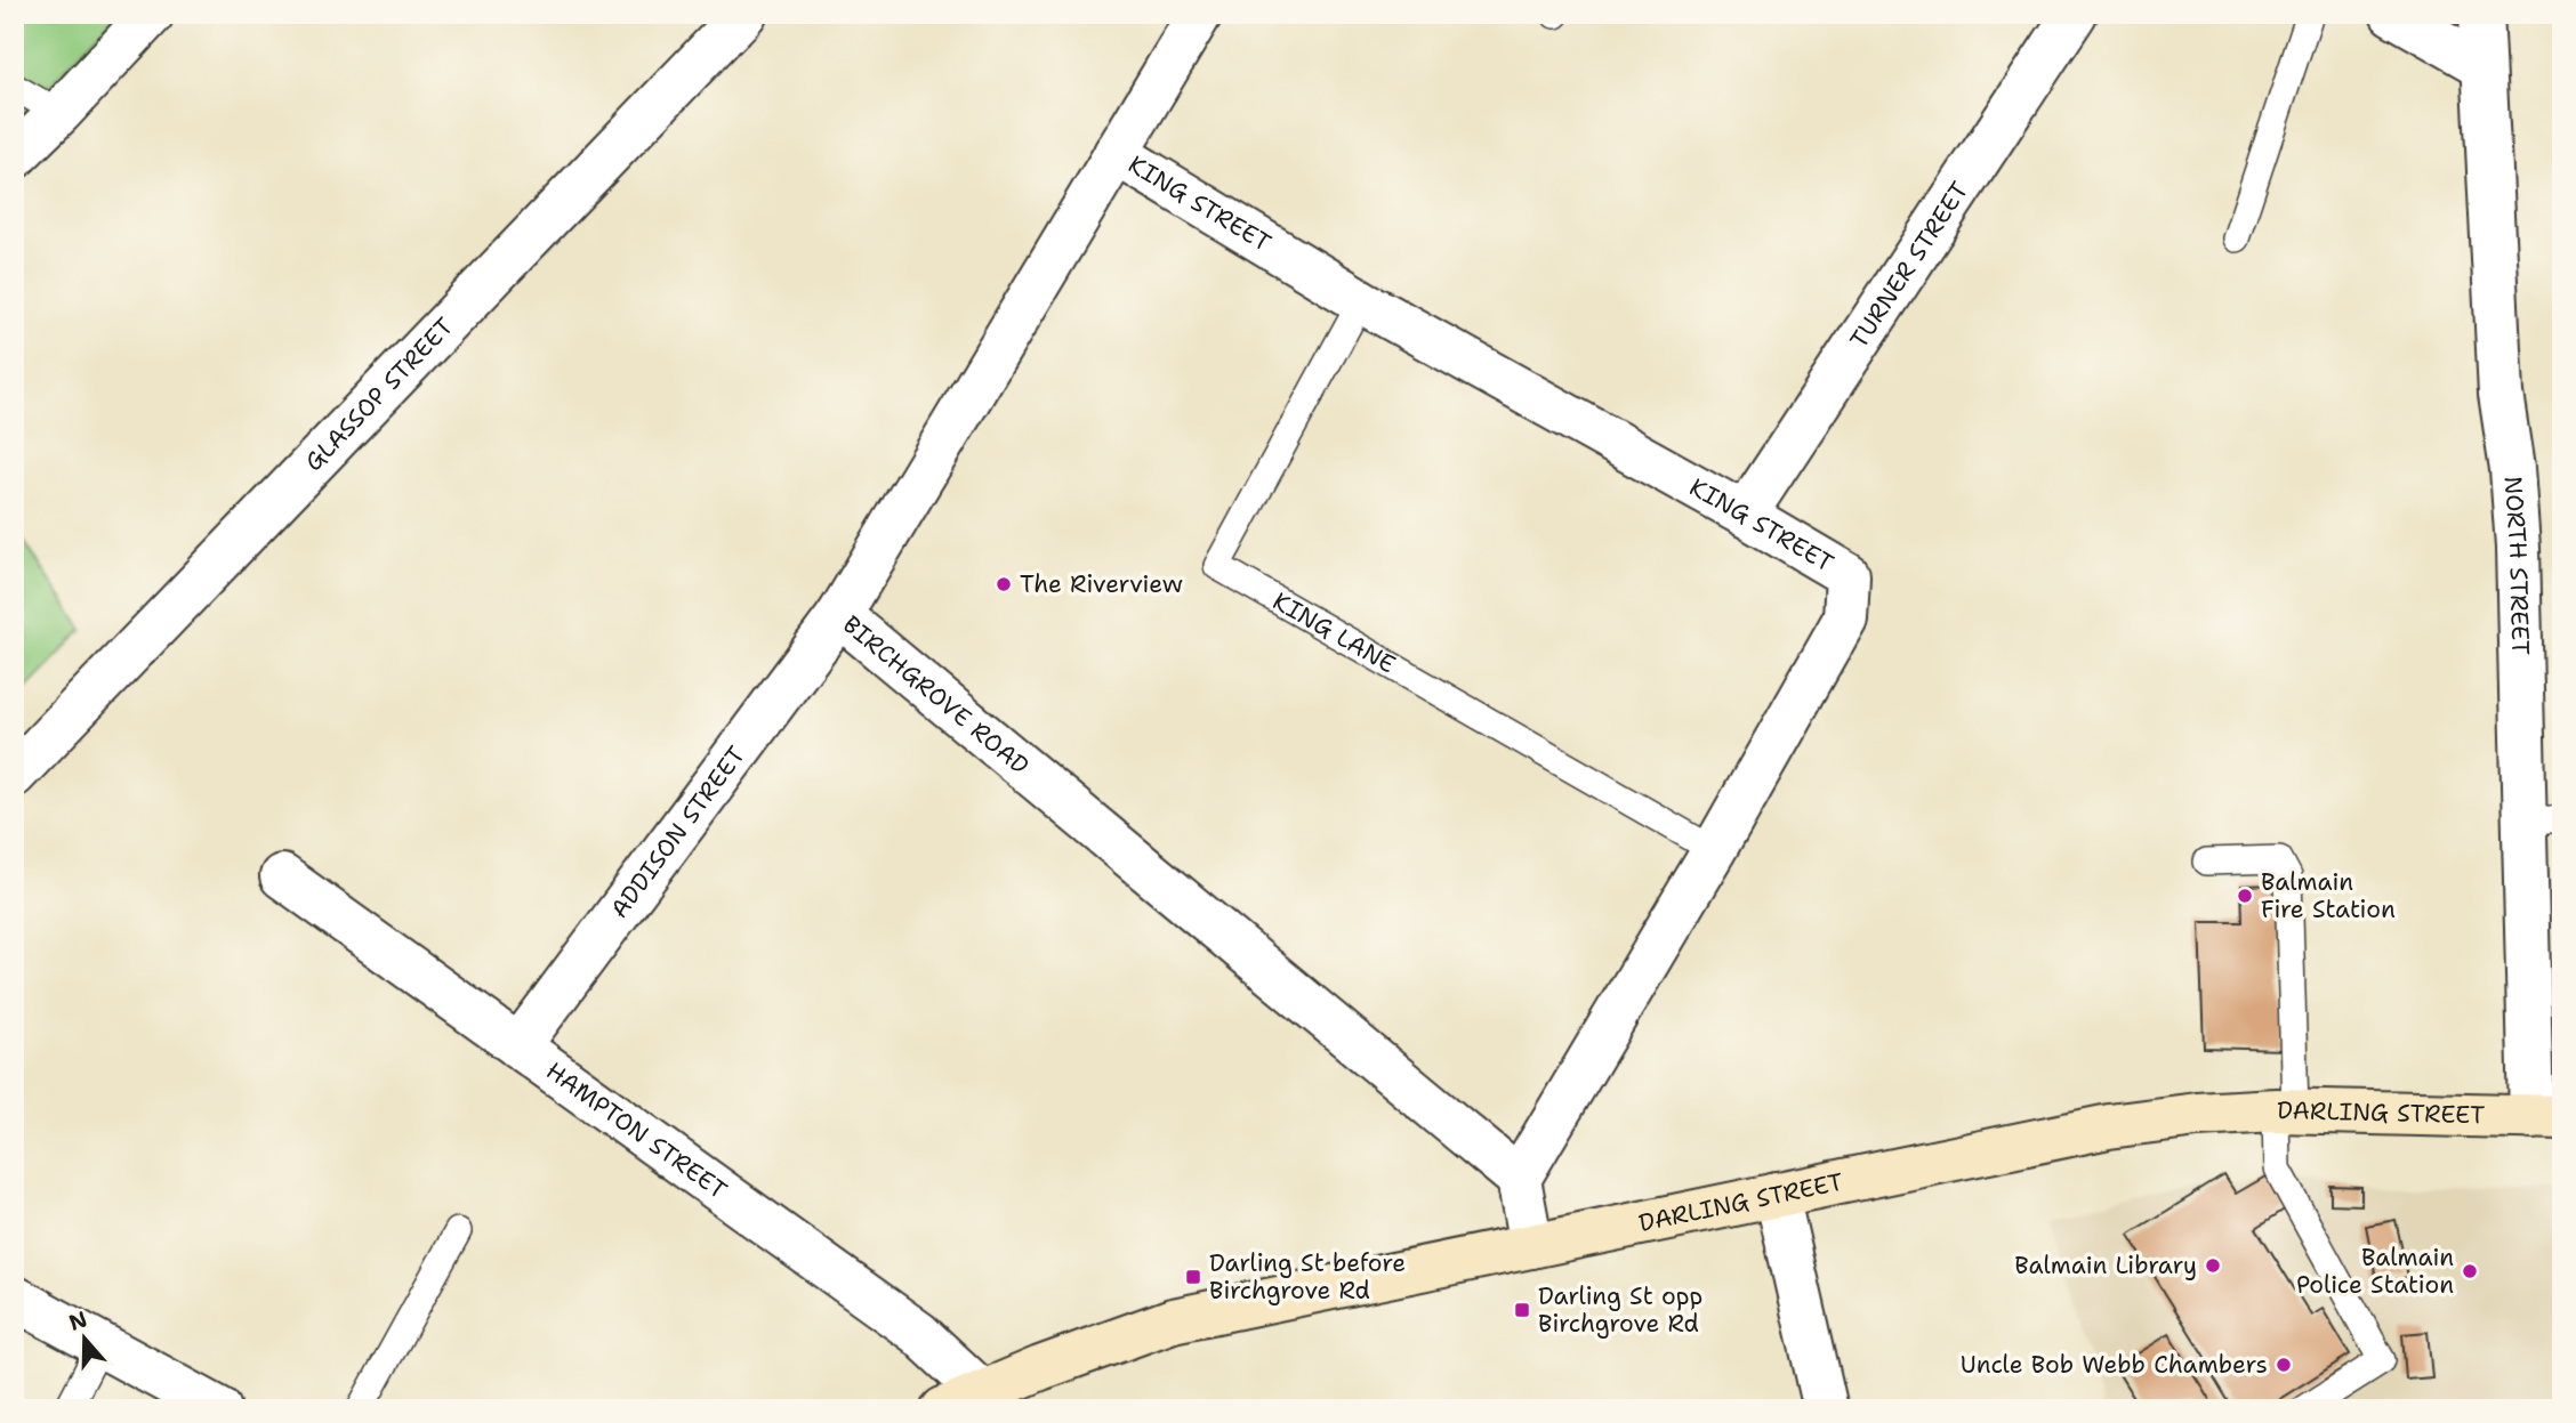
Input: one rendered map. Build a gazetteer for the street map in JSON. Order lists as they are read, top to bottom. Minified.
{"streets":{"street":["KING STREET","TURNER STREET","GLASSOP STREET","NORTH STREET","BIRCHGROVE ROAD","ADDISON STREET","DARLING STREET","HAMPTON STREET"],"lane":["KING LANE"]},"crossings":[["KING STREET","TURNER STREET"],["KING STREET","KING LANE"],["KING STREET","BIRCHGROVE ROAD"],["NORTH STREET","DARLING STREET"],["BIRCHGROVE ROAD","ADDISON STREET"],["ADDISON STREET","HAMPTON STREET"],["DARLING STREET","HAMPTON STREET"]],"places":{"other":["The Riverview","Balmain Fire Station","Balmain Library","Balmain Police Station","Uncle Bob Webb Chambers"],"transit":["Darling St before Birchgrove Rd","Darling St opp Birchgrove Rd"]},"north":"top"}
